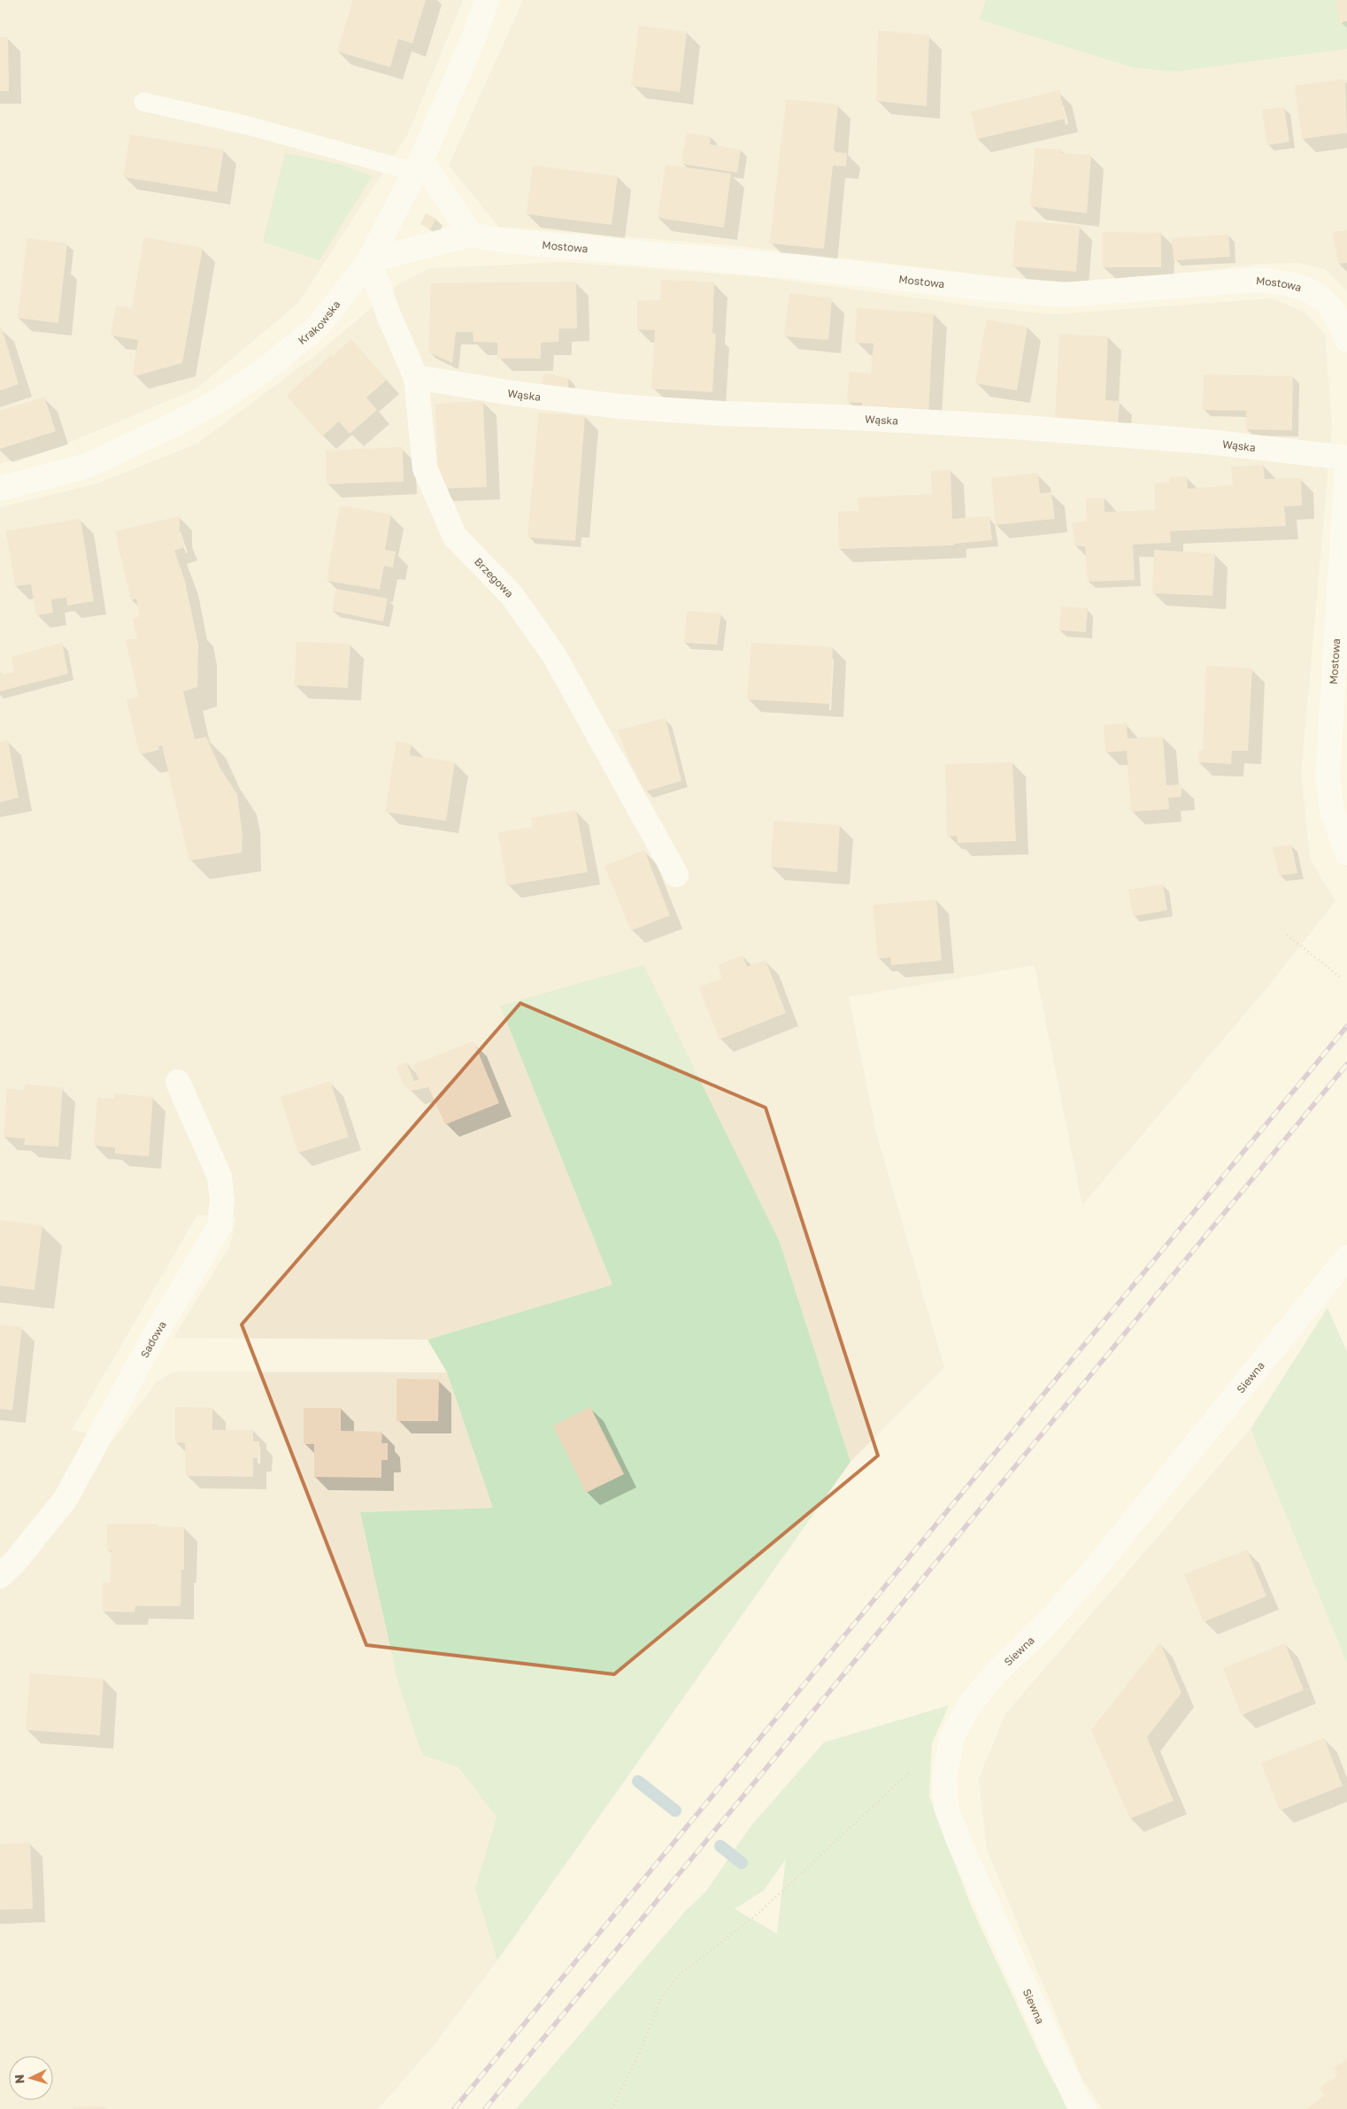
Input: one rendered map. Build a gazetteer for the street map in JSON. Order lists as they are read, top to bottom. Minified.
{"streets":{"street":["Mostowa","Krakowska","Wąska","Brzegowa","Sadowa","Siewna"]},"crossings":[["Mostowa","Krakowska"],["Mostowa","Brzegowa"],["Krakowska","Brzegowa"],["Wąska","Brzegowa"]],"north":"left"}
